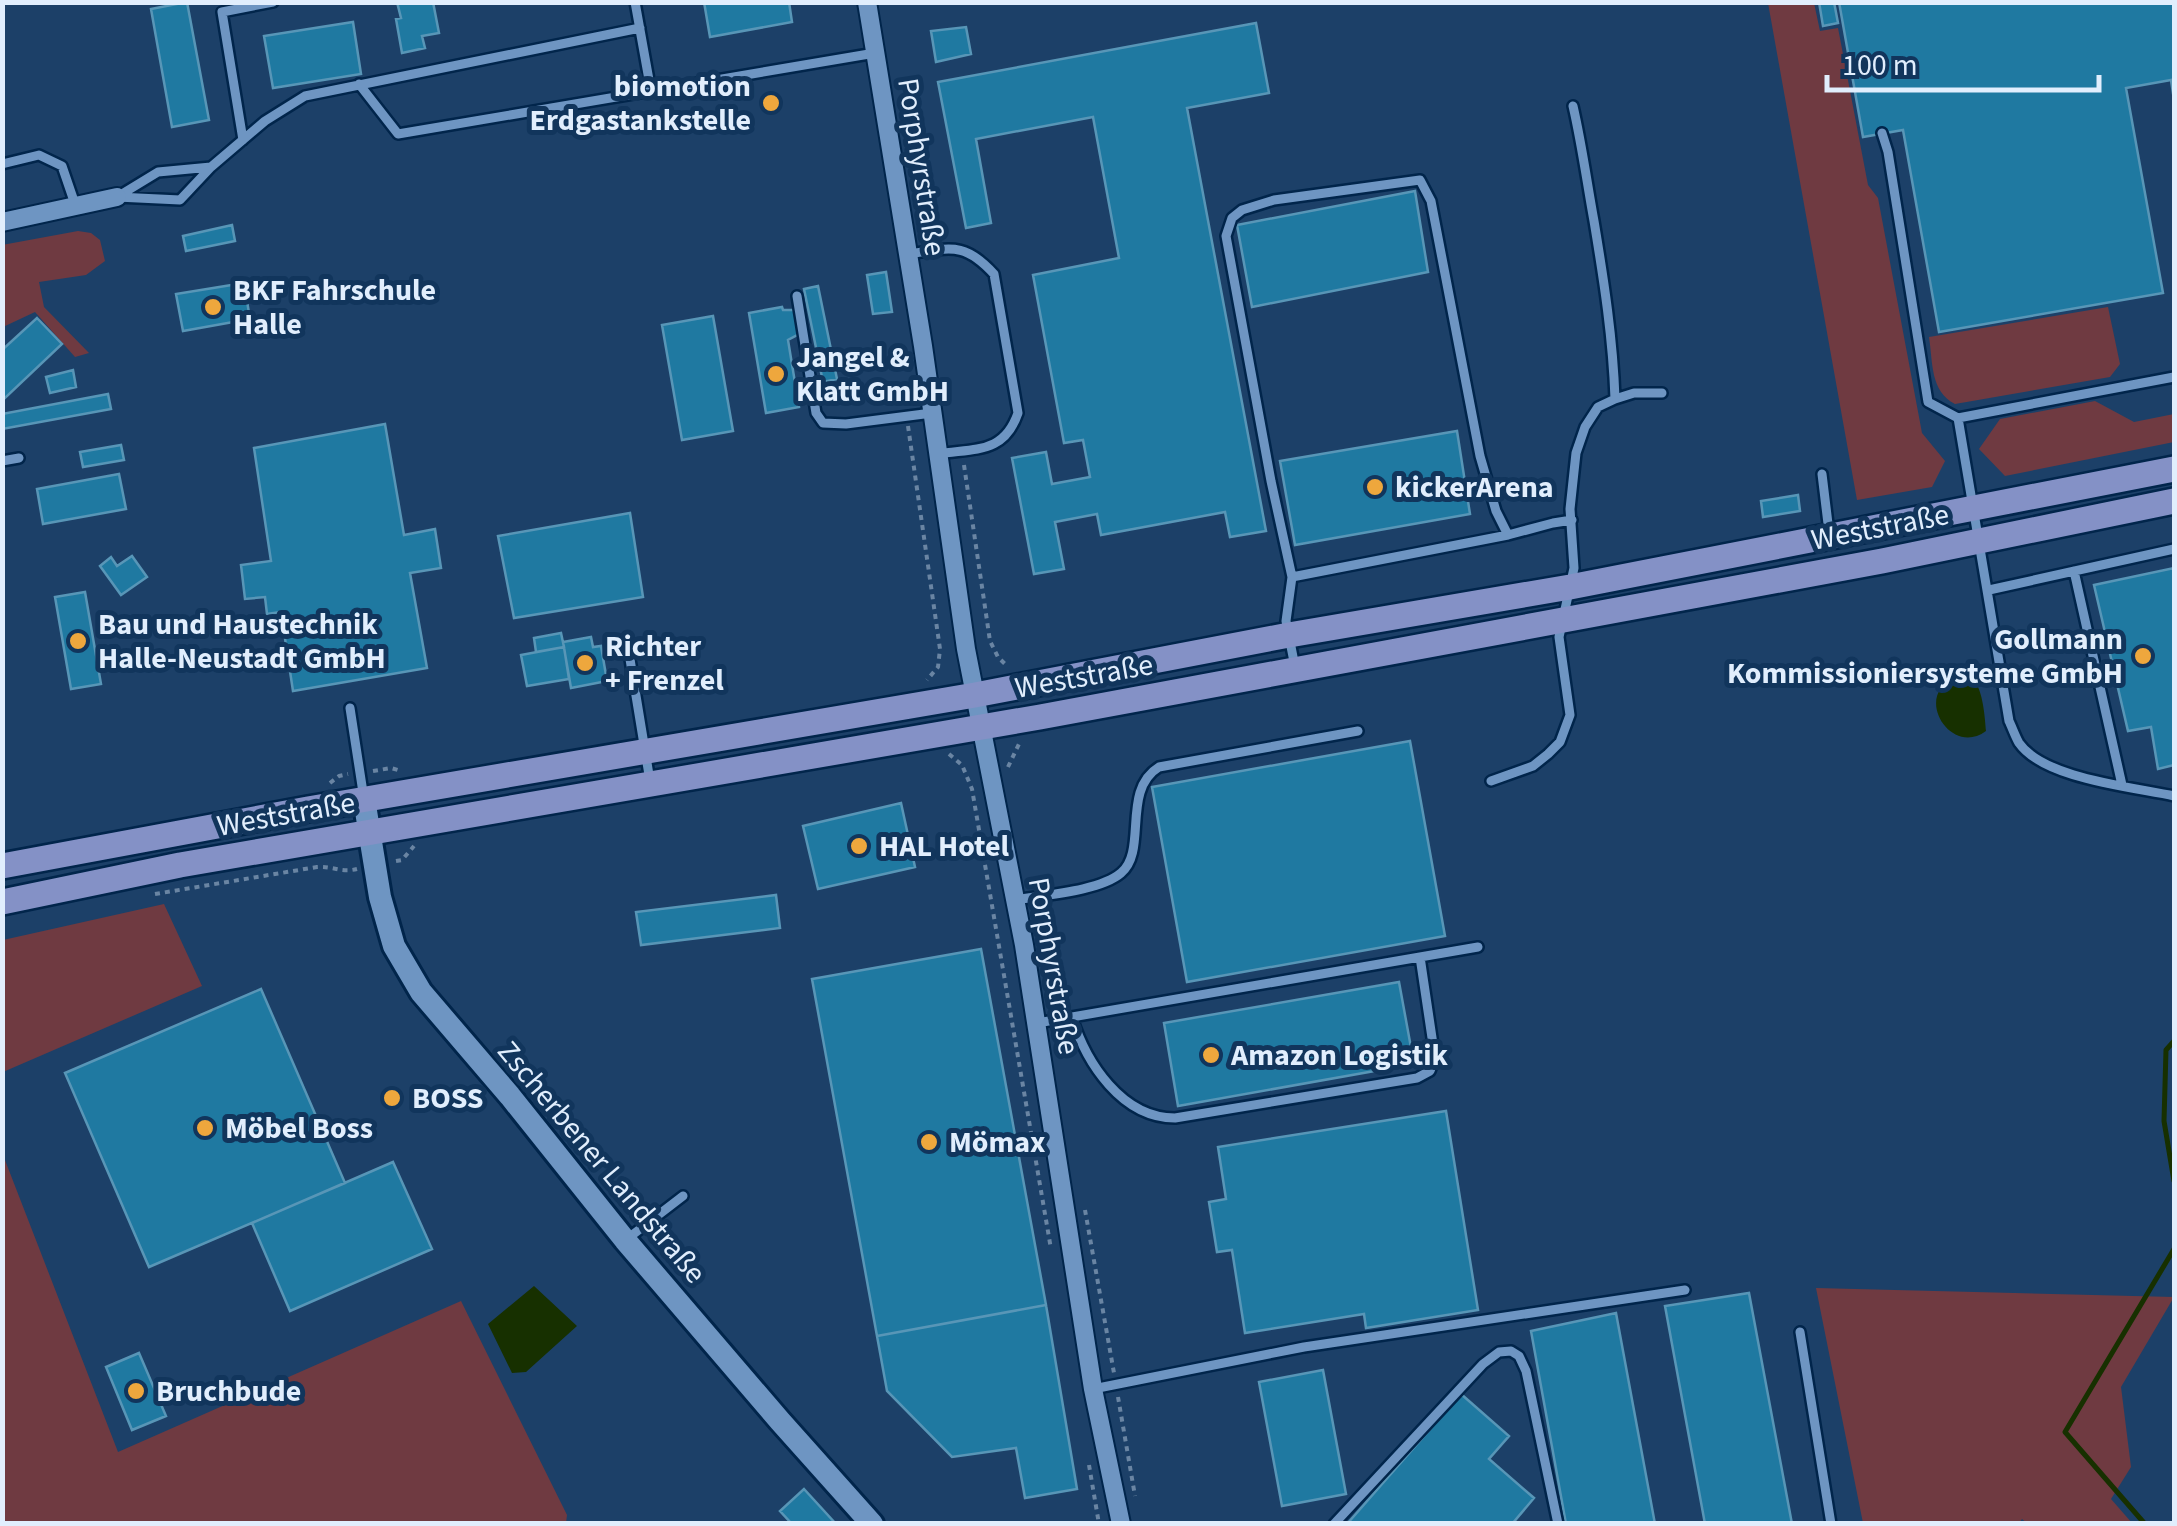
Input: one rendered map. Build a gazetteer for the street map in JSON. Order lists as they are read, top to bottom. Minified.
{"streets":{"main road":["Weststraße"],"street":["Porphyrstraße","Zscherbener Landstraße"]},"crossings":[["Porphyrstraße","Weststraße"],["Weststraße","Zscherbener Landstraße"]],"places":["biomotion Erdgastankstelle","BKF Fahrschule Halle","Jangel & Klatt GmbH","kickerArena","Bau und Haustechnik Halle-Neustadt GmbH","Gollmann Kommissioniersysteme GmbH","Richter + Frenzel","HAL Hotel","Amazon Logistik","BOSS","Möbel Boss","Mömax","Bruchbude"],"scale_bar":"100 m"}
